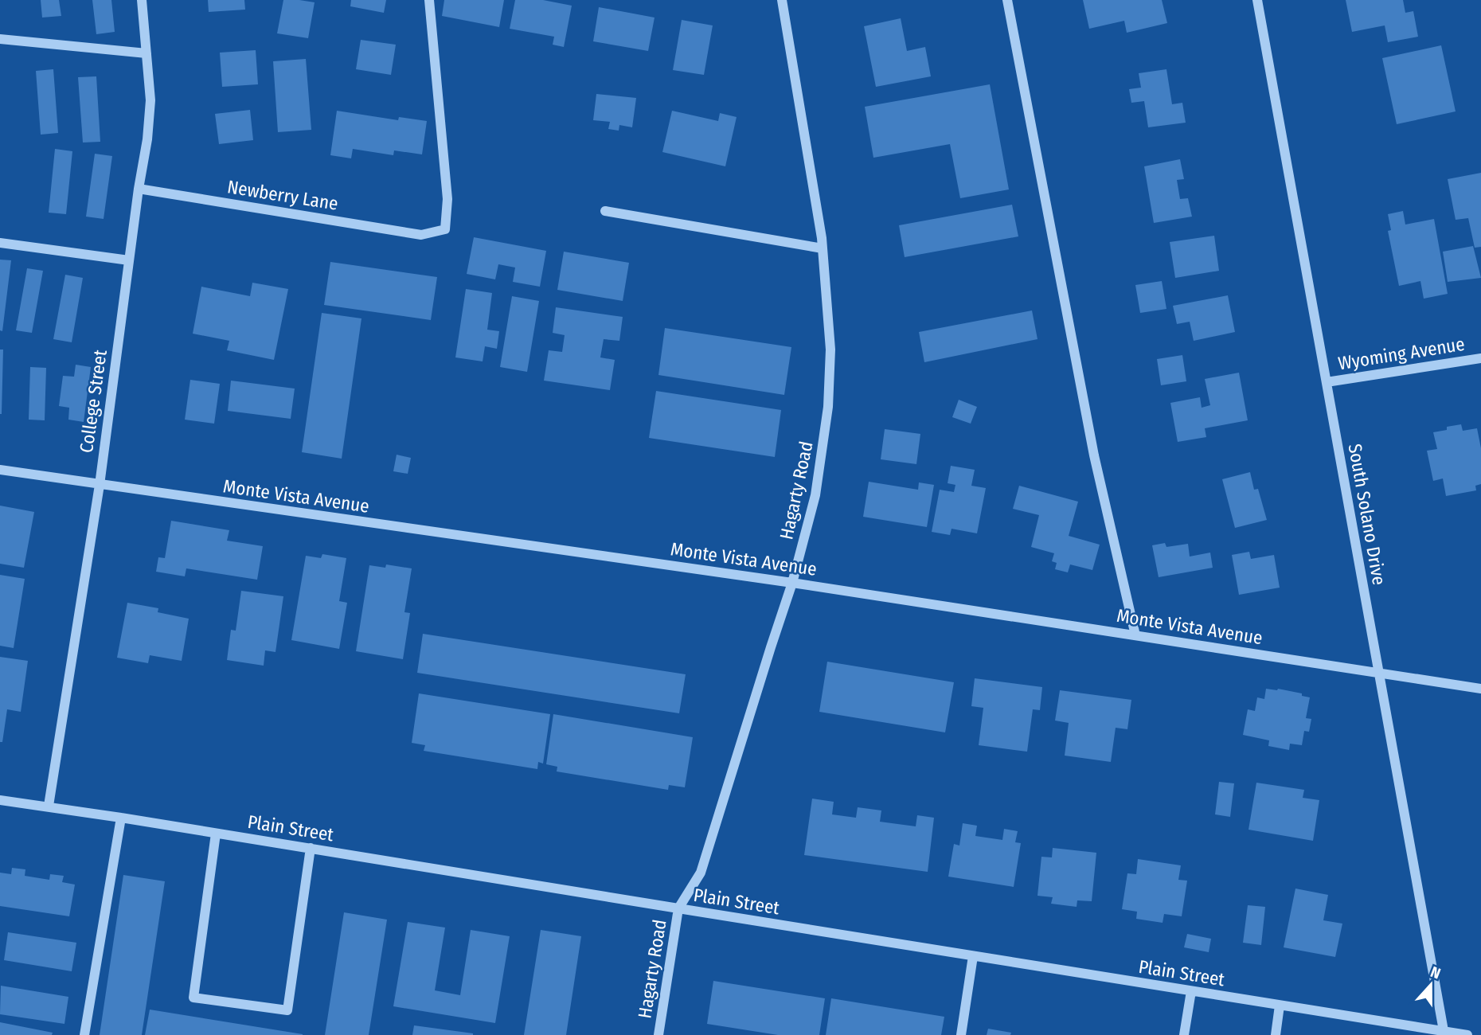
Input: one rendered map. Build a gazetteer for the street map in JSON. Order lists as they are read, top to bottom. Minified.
{"streets":{"street":["Newberry Lane","Wyoming Avenue","College Street","Hagarty Road","Monte Vista Avenue","South Solano Drive","Plain Street"]},"crossings":[["Newberry Lane","College Street"],["Wyoming Avenue","South Solano Drive"],["College Street","Monte Vista Avenue"],["College Street","Plain Street"],["Hagarty Road","Monte Vista Avenue"],["Hagarty Road","Plain Street"],["Monte Vista Avenue","South Solano Drive"],["South Solano Drive","Plain Street"]],"north":"top"}
